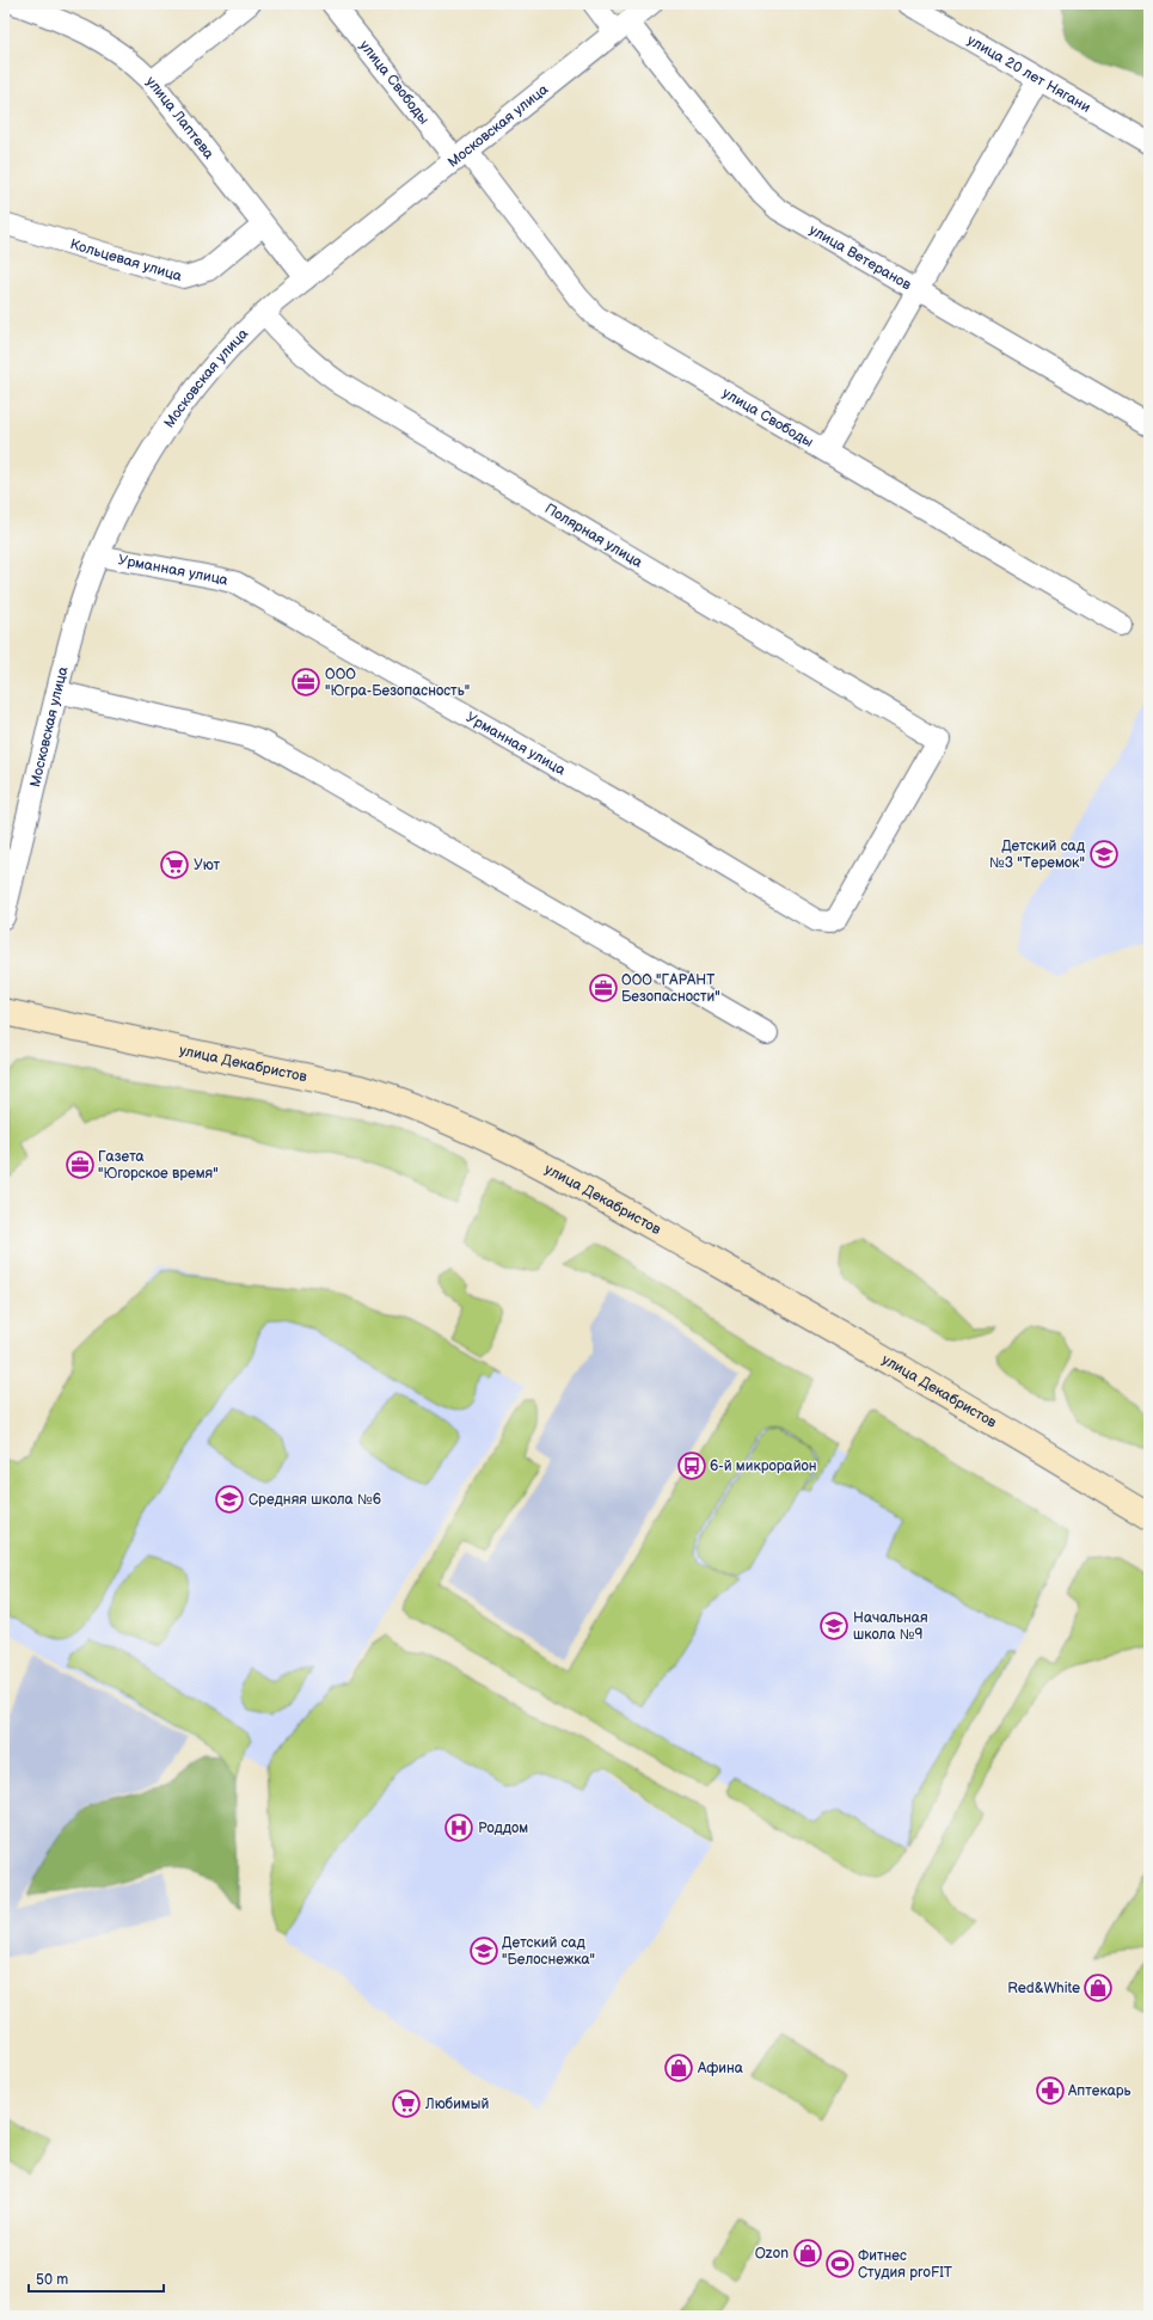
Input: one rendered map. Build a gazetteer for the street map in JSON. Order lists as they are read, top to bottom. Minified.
{"streets":{"main road":["улица Декабристов"],"street":["улица 20 лет Нягани","улица Свободы","улица Лаптева","Московская улица","улица Ветеранов","Кольцевая улица","Полярная улица","Урманная улица"]},"crossings":[["улица Свободы","Московская улица"],["улица Лаптева","Московская улица"],["улица Лаптева","Кольцевая улица"],["Московская улица","улица Ветеранов"],["Московская улица","Полярная улица"],["Московская улица","Урманная улица"],["Полярная улица","Урманная улица"]],"places":{"office":["ООО \"Югра-Безопасность\"","ООО \"ГАРАНТ Безопасности\"","Газета \"Югорское время\""],"school or university":["Детский сад №3 \"Теремок\"","Средняя школа №6","Начальная школа №9","Детский сад \"Белоснежка\""],"supermarket":["Уют","Любимый"],"bus stop":["6-й микрорайон"],"hospital":["Роддом"],"shop":["Red&White","Афина","Ozon"],"pharmacy":["Аптекарь"],"sports":["Фитнес Студия proFIT"]},"scale_bar":"50 m"}
